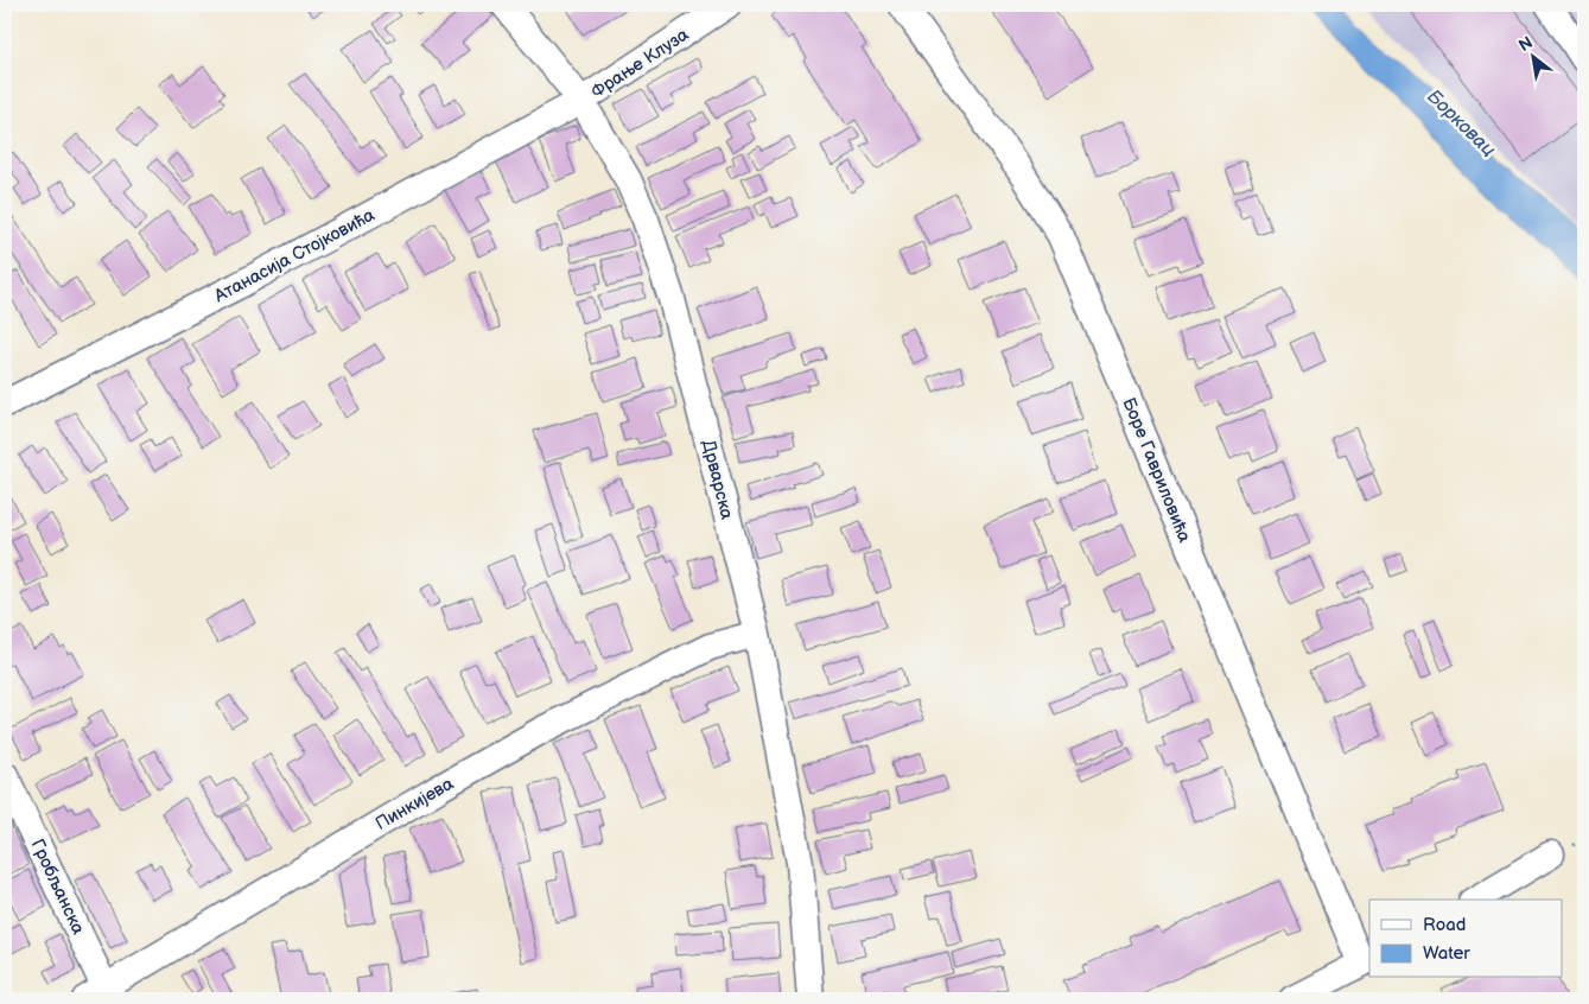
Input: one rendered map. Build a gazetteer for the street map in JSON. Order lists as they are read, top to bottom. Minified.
{"streets":{"street":["Фрање Клуза","Атанасија Стојковића","Боре Гавриловића","Дрварска","Пинкијева","Гробљанска"]},"crossings":[["Фрање Клуза","Атанасија Стојковића"],["Фрање Клуза","Дрварска"],["Атанасија Стојковића","Дрварска"],["Дрварска","Пинкијева"],["Пинкијева","Гробљанска"]],"water":["Борковац"],"legend":["Road","Water"],"north":"top left"}
